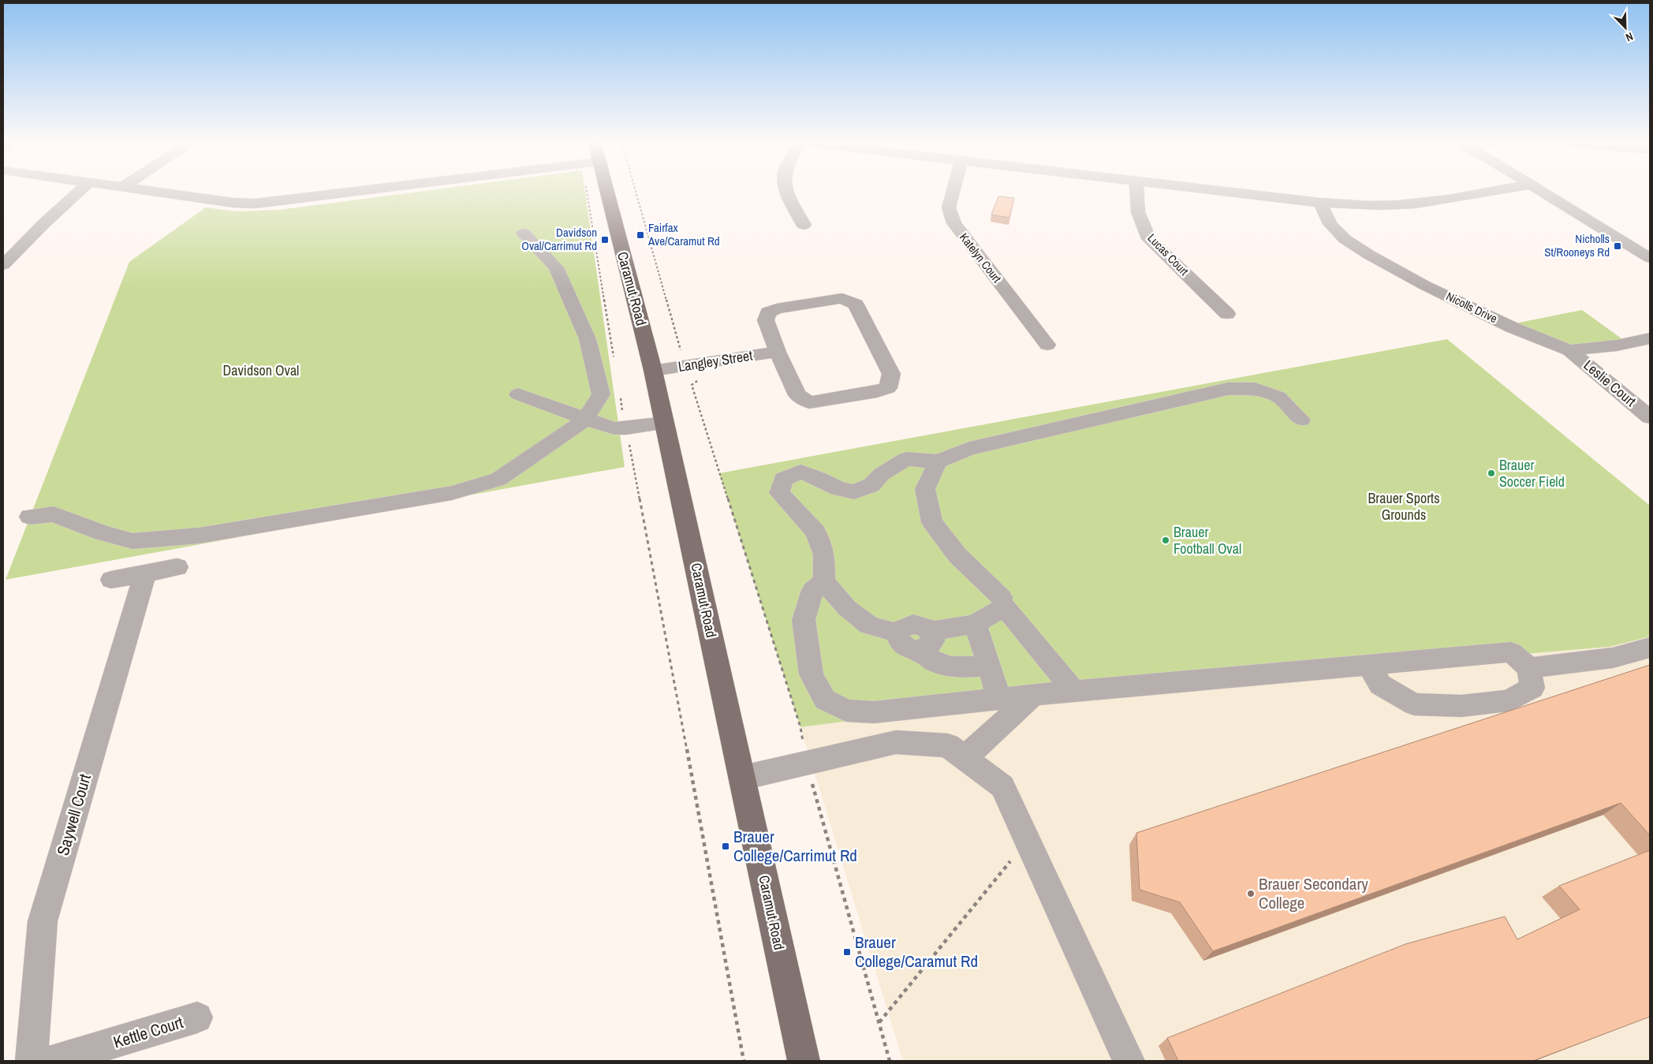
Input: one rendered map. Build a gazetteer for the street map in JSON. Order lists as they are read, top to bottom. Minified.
{"streets":{"main road":["Caramut Road"],"street":["Lucas Court","Katelyn Court","Nicolls Drive","Langley Street","Leslie Court","Saywell Court","Kettle Court"]},"crossings":[["Caramut Road","Langley Street"],["Nicolls Drive","Leslie Court"]],"parks":["Davidson Oval","Brauer Sports Grounds"],"places":{"transit":["Fairfax Ave/Caramut Rd","Davidson Oval/Carrimut Rd","Nicholls St/Rooneys Rd","Brauer College/Carrimut Rd","Brauer College/Caramut Rd"],"other":["Brauer Soccer Field","Brauer Football Oval","Brauer Secondary College"]},"north":"bottom right"}
